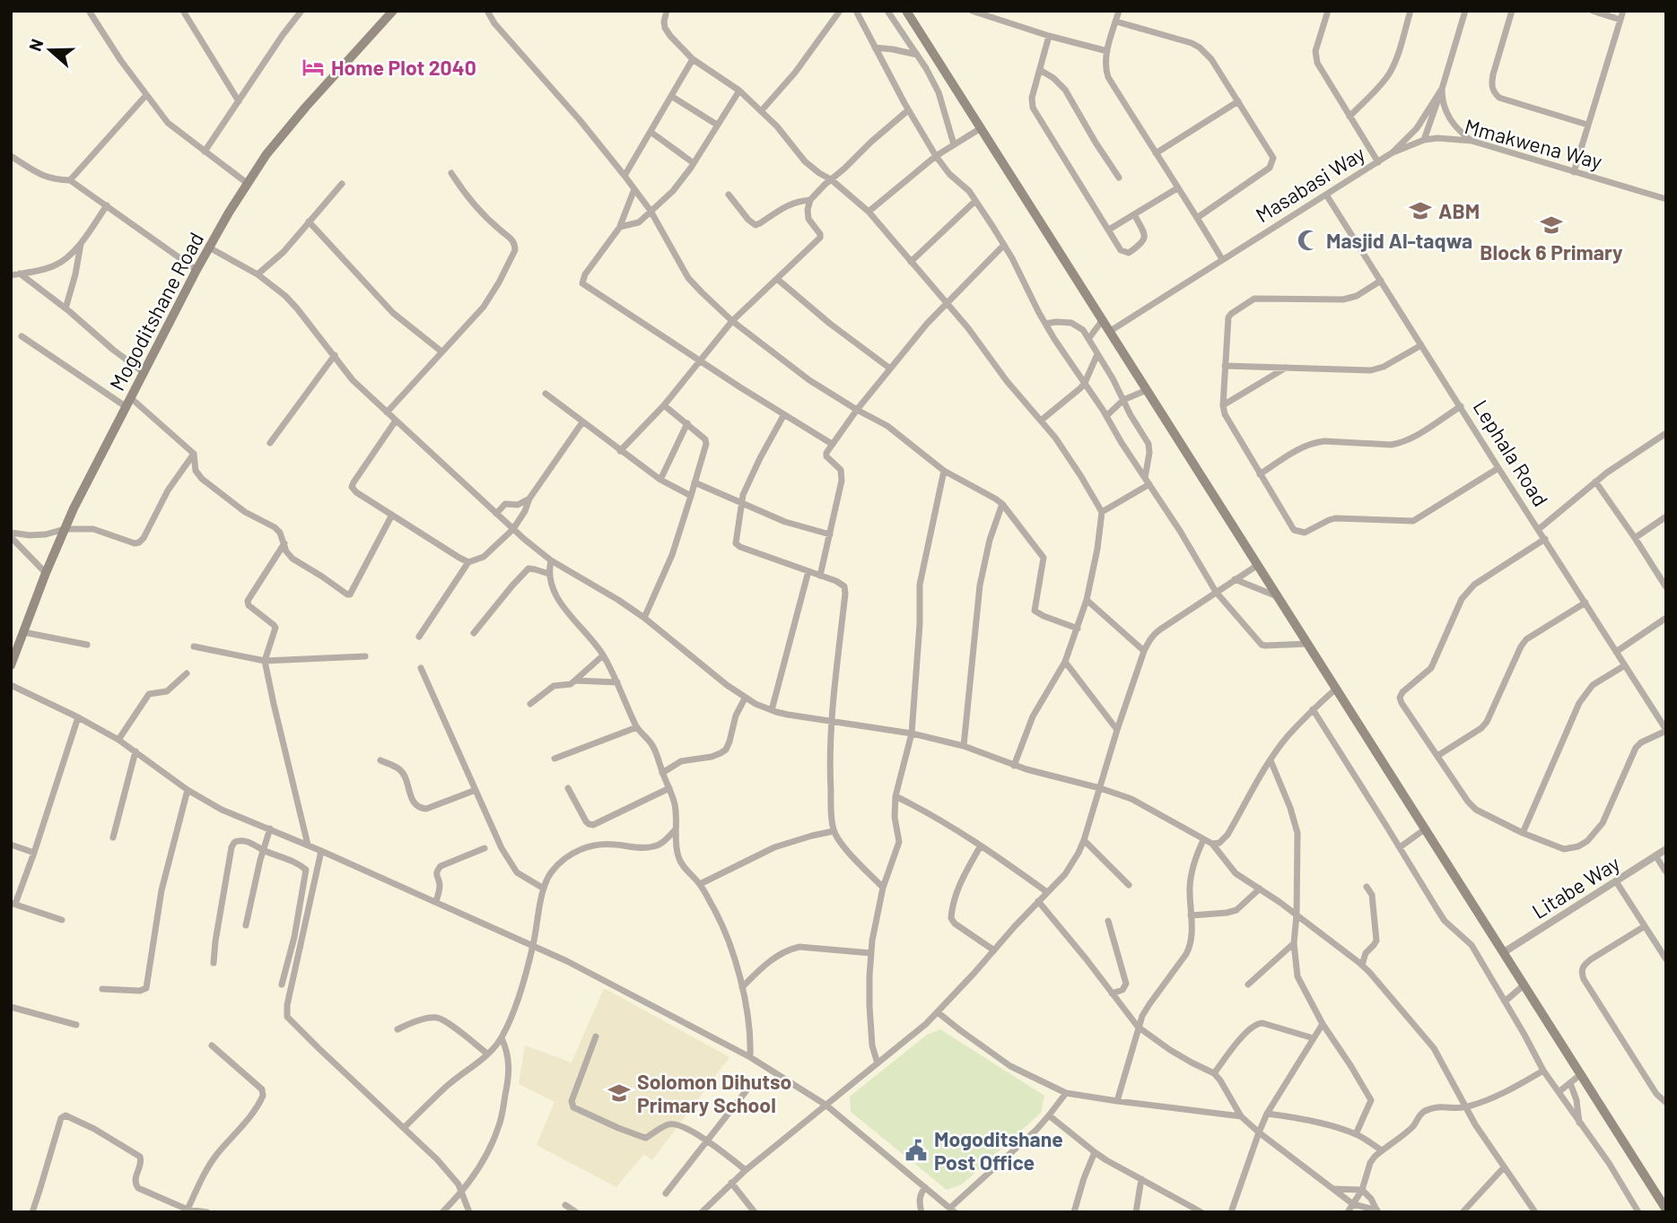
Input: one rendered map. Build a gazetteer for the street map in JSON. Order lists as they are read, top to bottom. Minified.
{"streets":{"main road":["Mogoditshane Road"],"street":["Mmakwena Way","Masabasi Way","Lephala Road","Litabe Way"]},"crossings":[["Mmakwena Way","Masabasi Way"],["Masabasi Way","Lephala Road"]],"places":{"hotel":["Home Plot 2040"],"school or university":["ABM","Block 6 Primary","Solomon Dihutso Primary School"],"mosque":["Masjid Al-taqwa"],"public building":["Mogoditshane Post Office"]},"north":"left"}
